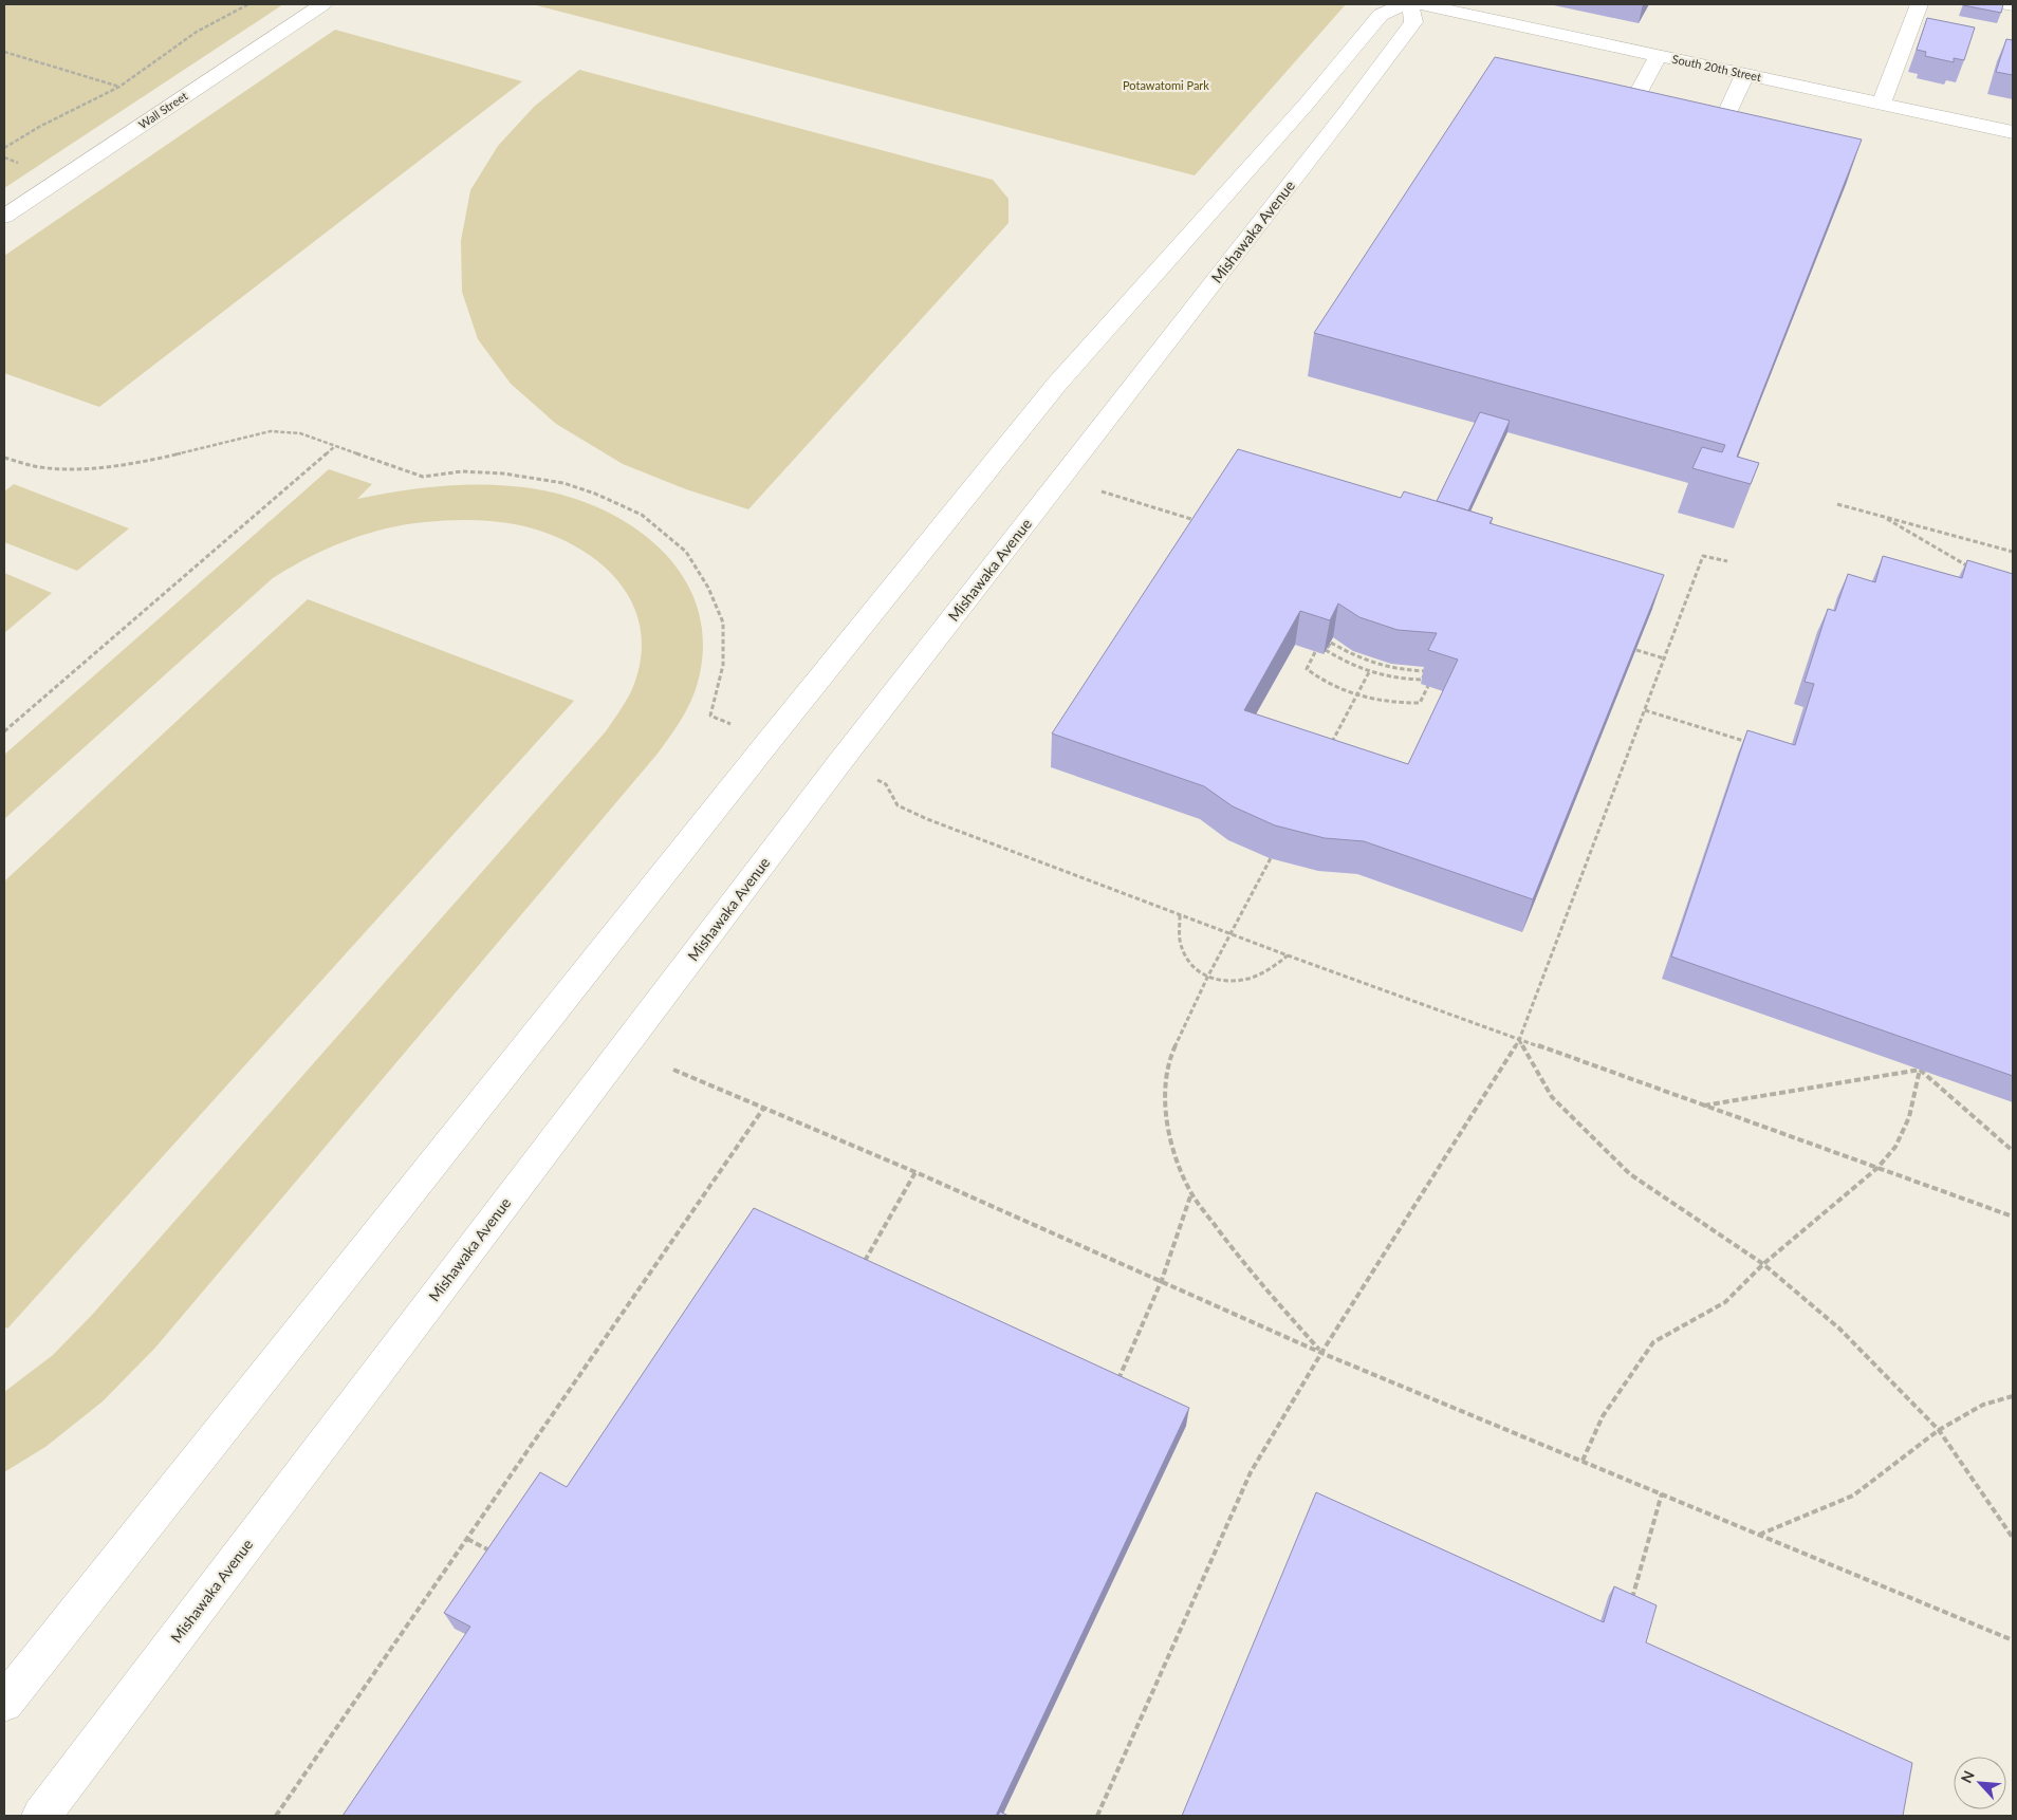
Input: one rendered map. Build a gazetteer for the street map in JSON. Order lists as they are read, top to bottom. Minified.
{"streets":{"main road":["South 20th Street","Wall Street","Mishawaka Avenue"]},"parks":["Potawatomi Park"],"north":"top left"}
